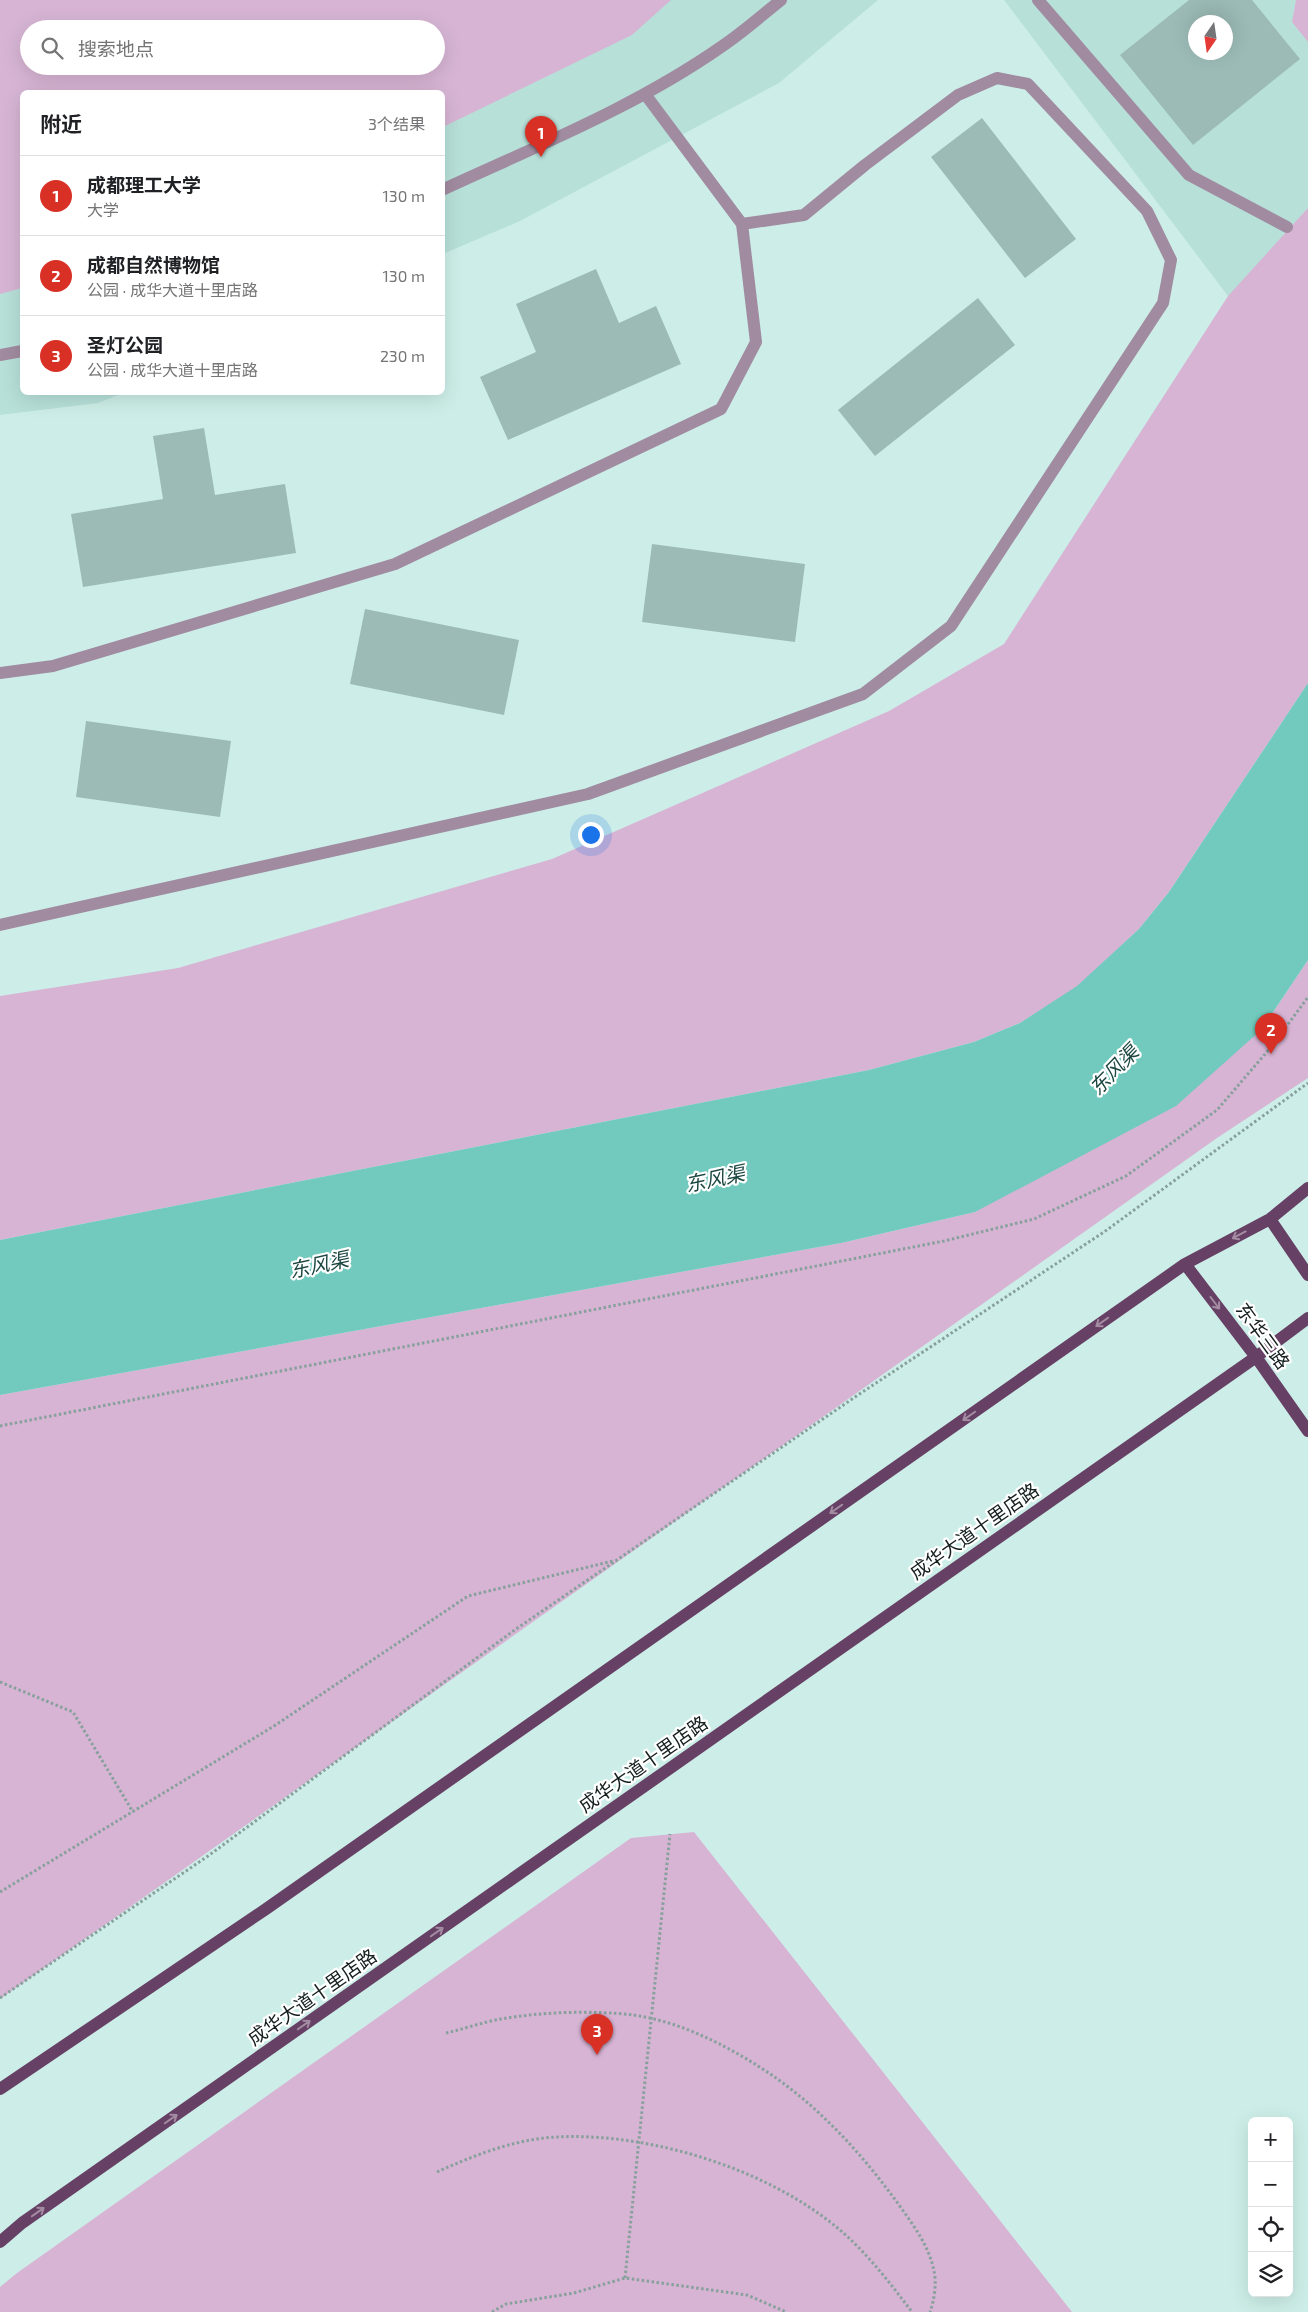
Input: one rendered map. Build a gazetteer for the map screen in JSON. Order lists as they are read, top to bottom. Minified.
{"streets":{"main road":["东华三路","成华大道十里店路"]},"crossings":[["东华三路","成华大道十里店路"]],"one_way":["成华大道十里店路"],"water":["东风渠"],"north":"bottom","page":{"search":"搜索地点","heading":["附近","3个结果"],"pins":["1","2","3"],"list":[{"mark":"1","name":"成都理工大学","note":"大学","value":"130 m"},{"mark":"2","name":"成都自然博物馆","note":"公园 · 成华大道十里店路","value":"130 m"},{"mark":"3","name":"圣灯公园","note":"公园 · 成华大道十里店路","value":"230 m"}],"map_buttons":["+","−"]}}
